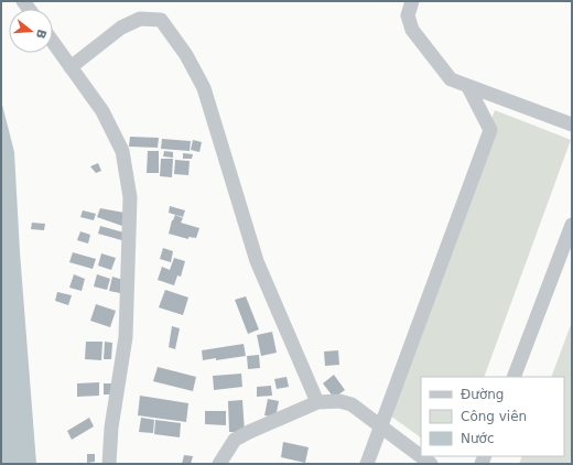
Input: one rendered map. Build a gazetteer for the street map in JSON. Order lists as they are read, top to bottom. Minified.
{"legend":["Đường","Công viên","Nước"],"north":"right"}
